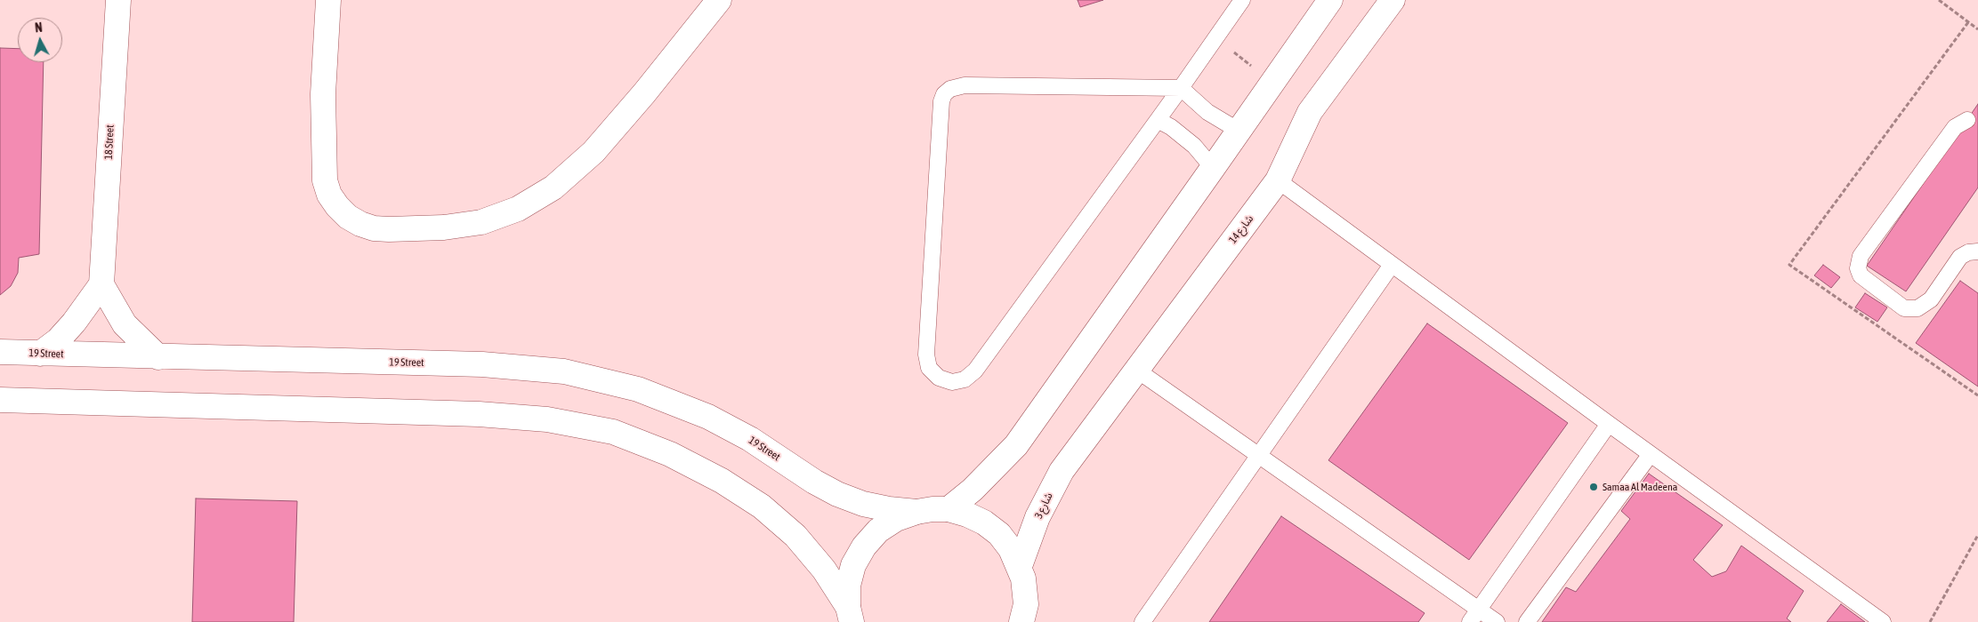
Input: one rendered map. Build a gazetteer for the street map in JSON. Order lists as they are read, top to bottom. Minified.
{"streets":{"street":["18 Street","شارع 14","19 Street","شارع 3"]},"crossings":[["شارع 14","شارع 3"]],"places":["Samaa Al Madeena"],"north":"top"}
